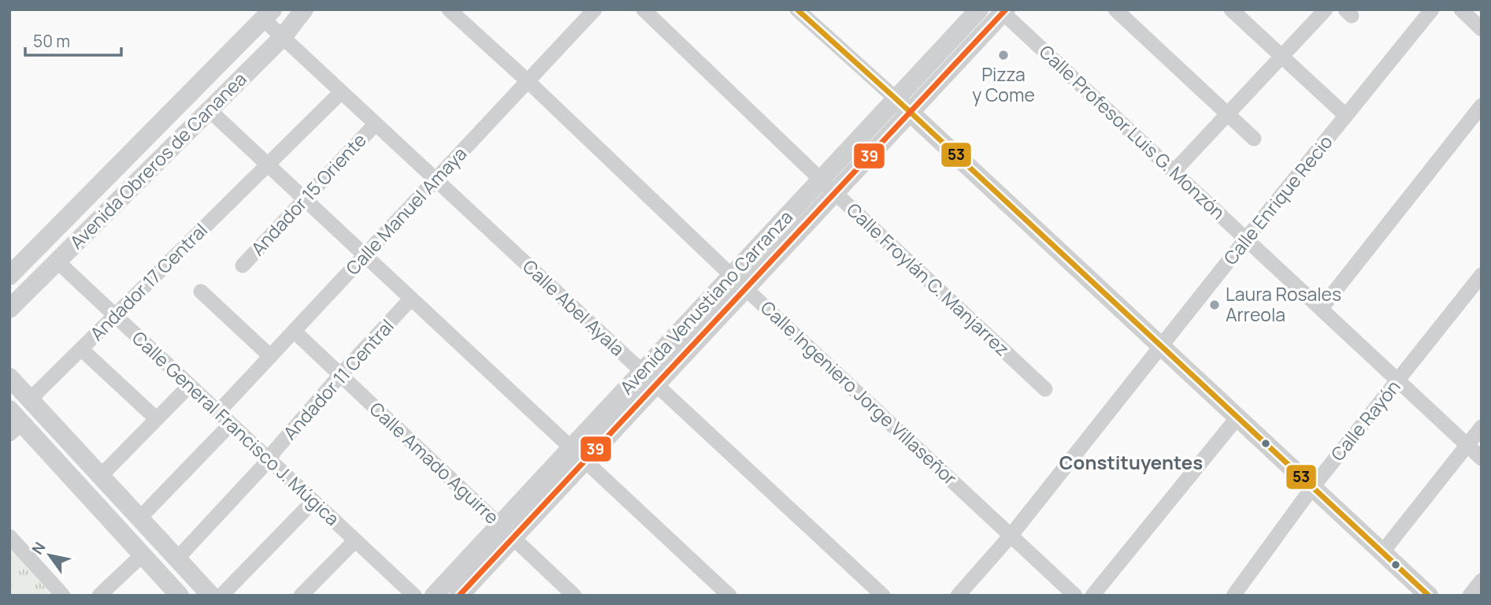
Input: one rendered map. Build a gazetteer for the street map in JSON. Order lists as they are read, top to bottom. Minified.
{"streets":{"street":["Calle Profesor Luis G. Monzón","Avenida Obreros de Cananea","Andador 15 Oriente","Calle Enrique Recio","Calle Manuel Amaya","Calle Froylán C. Manjarrez","Andador 17 Central","Avenida Venustiano Carranza","Calle Abel Ayala","Andador 11 Central","Calle Ingeniero Jorge Villaseñor","Calle Rayón","Calle General Francisco J. Múgica","Calle Amado Aguirre"]},"crossings":[["Calle Profesor Luis G. Monzón","Calle Enrique Recio"],["Calle Profesor Luis G. Monzón","Avenida Venustiano Carranza"],["Calle Profesor Luis G. Monzón","Calle Rayón"],["Avenida Obreros de Cananea","Calle Abel Ayala"],["Avenida Obreros de Cananea","Calle General Francisco J. Múgica"],["Andador 15 Oriente","Calle Abel Ayala"],["Calle Enrique Recio","Calle Ingeniero Jorge Villaseñor"],["Calle Manuel Amaya","Calle Abel Ayala"],["Calle Manuel Amaya","Calle Ingeniero Jorge Villaseñor"],["Calle Manuel Amaya","Calle General Francisco J. Múgica"],["Calle Manuel Amaya","Calle Amado Aguirre"],["Calle Froylán C. Manjarrez","Avenida Venustiano Carranza"],["Andador 17 Central","Calle Abel Ayala"],["Andador 17 Central","Calle General Francisco J. Múgica"],["Avenida Venustiano Carranza","Calle Abel Ayala"],["Avenida Venustiano Carranza","Calle Ingeniero Jorge Villaseñor"],["Avenida Venustiano Carranza","Calle Amado Aguirre"],["Andador 11 Central","Calle General Francisco J. Múgica"],["Andador 11 Central","Calle Amado Aguirre"]],"districts":["Constituyentes"],"places":["Pizza y Come","Laura Rosales Arreola"],"lines":["transit line 53","transit line 39"],"scale_bar":"50 m","north":"top left"}
